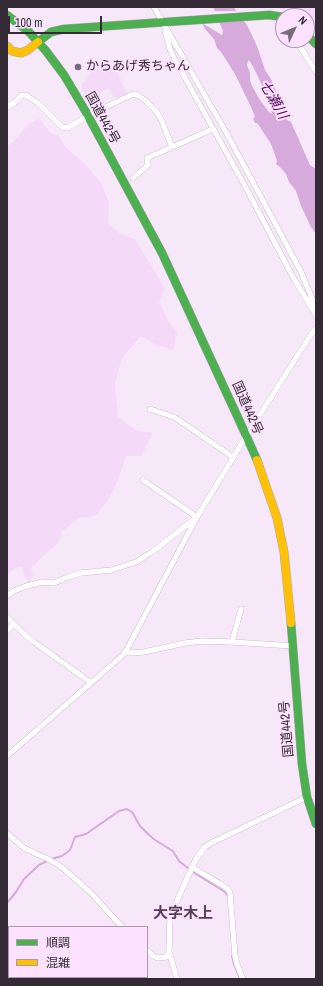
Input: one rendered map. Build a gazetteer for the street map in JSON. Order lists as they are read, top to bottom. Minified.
{"streets":{"main road":["国道442号"]},"districts":["大字木上"],"water":["七瀬川"],"places":["からあげ秀ちゃん"],"legend":["順調","混雑"],"scale_bar":"100 m","north":"top right"}
